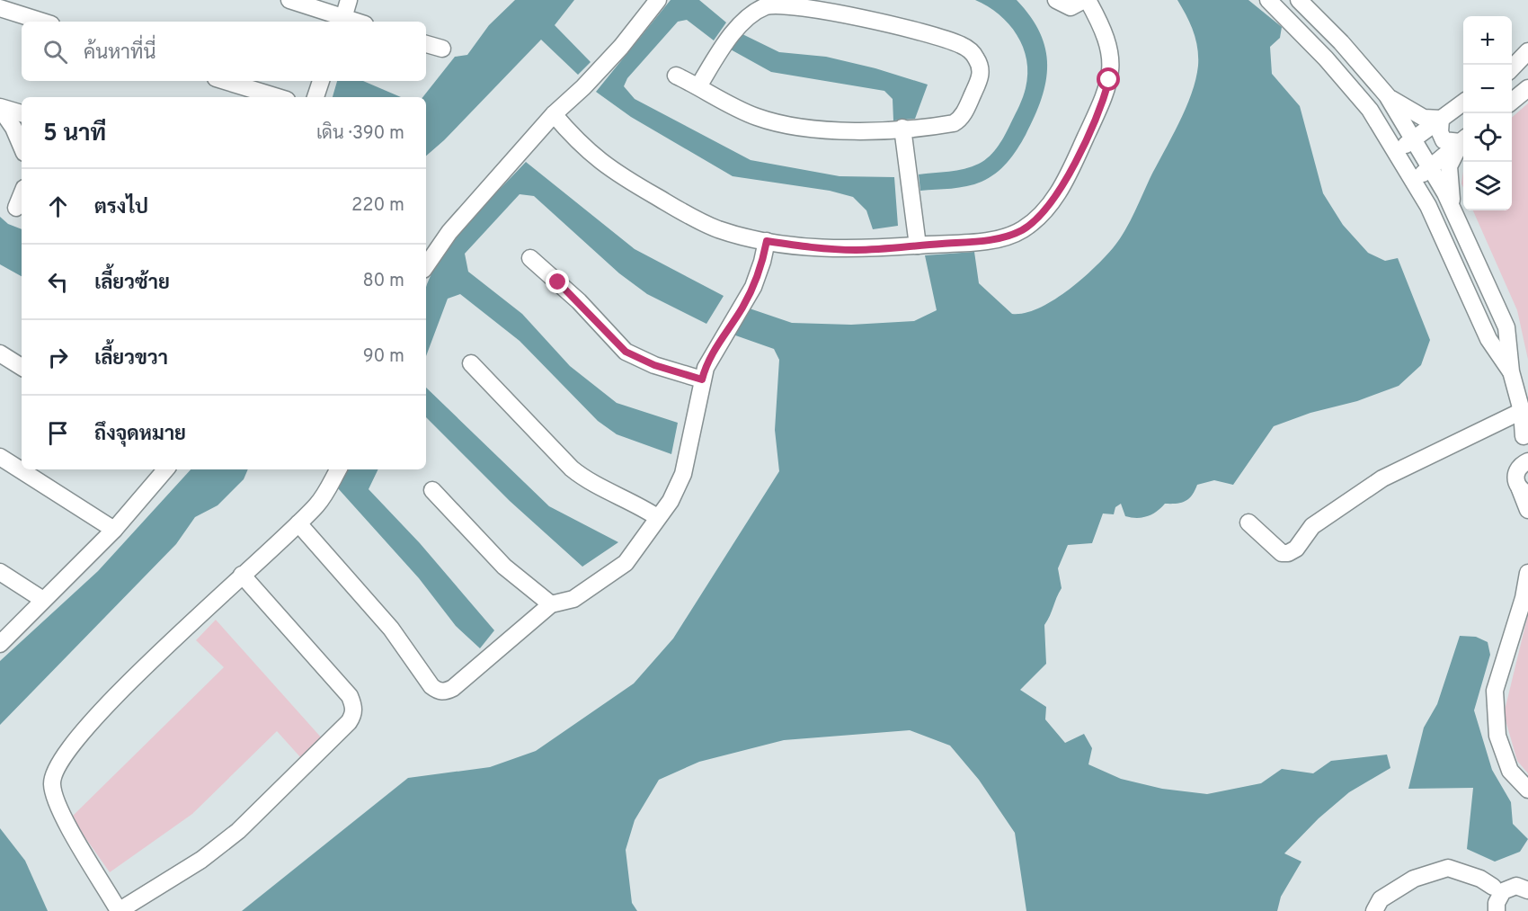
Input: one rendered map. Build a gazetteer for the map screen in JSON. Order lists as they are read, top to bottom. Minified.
{"page":{"map_buttons":["+","−"],"search":"ค้นหาที่นี่","heading":["5 นาที","เดิน · 390 m"],"list":[["ตรงไป","220 m"],["เลี้ยวซ้าย","80 m"],["เลี้ยวขวา","90 m"],"ถึงจุดหมาย"]}}
